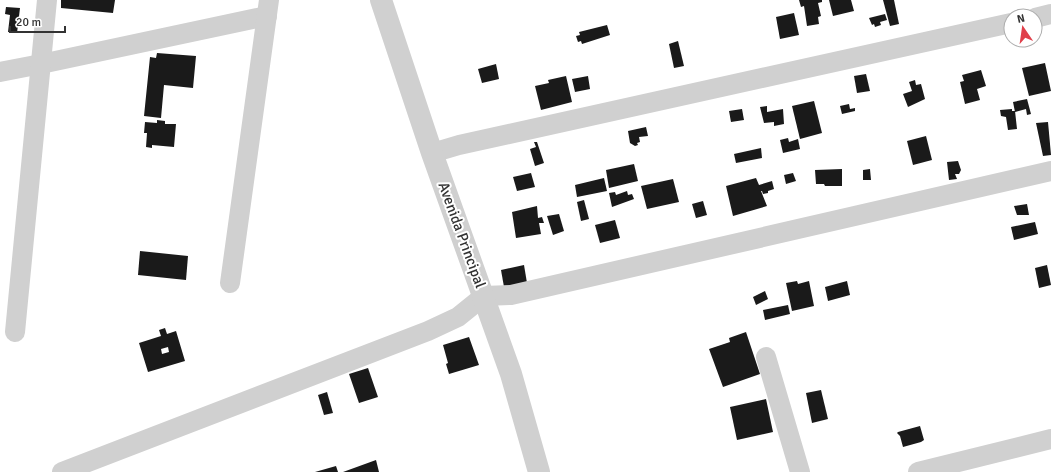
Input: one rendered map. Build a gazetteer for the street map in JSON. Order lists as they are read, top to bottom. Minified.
{"streets":{"street":["Avenida Principal"]},"scale_bar":"20 m","north":"top"}
